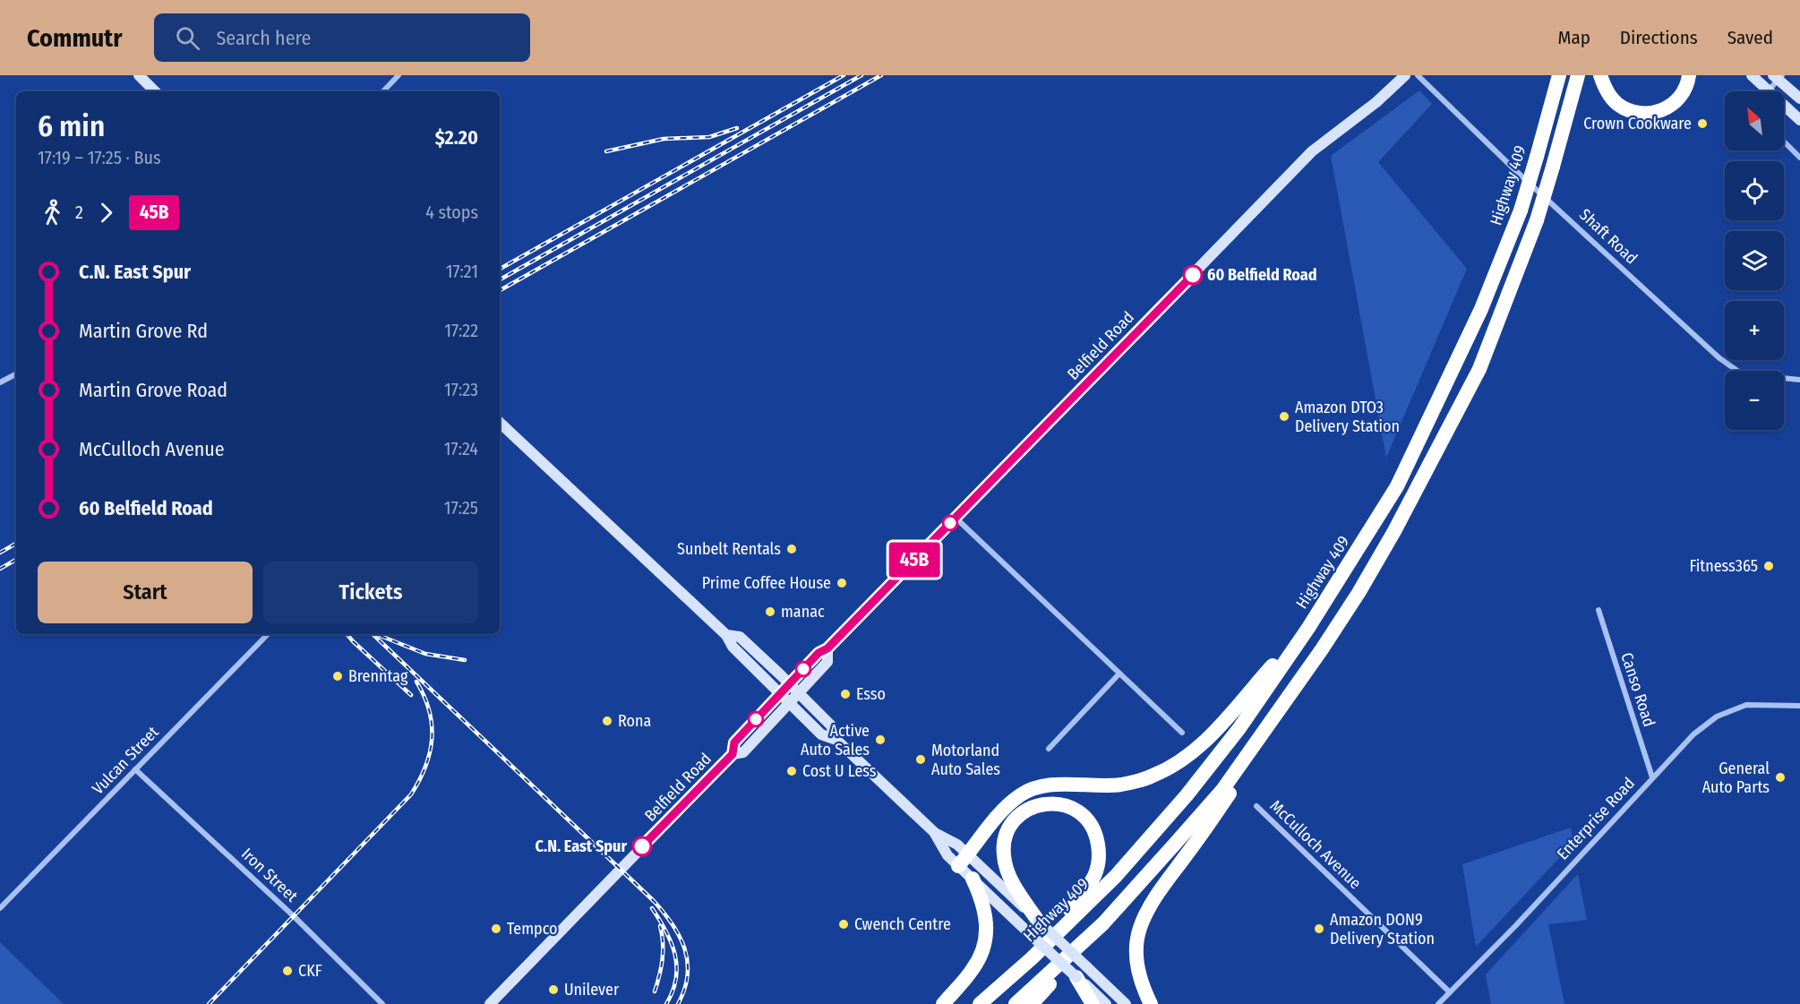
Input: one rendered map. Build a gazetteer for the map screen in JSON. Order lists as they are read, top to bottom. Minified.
{"streets":{"highway":["Highway 409"],"main road":["Belfield Road"],"street":["Shaft Road","Canso Road","Vulcan Street","Enterprise Road","McCulloch Avenue","Iron Street"]},"crossings":[["Canso Road","Enterprise Road"],["Vulcan Street","Iron Street"],["Enterprise Road","McCulloch Avenue"]],"places":["Crown Cookware","60 Belfield Road","Amazon DTO3 Delivery Station","Sunbelt Rentals","Fitness365","Prime Coffee House","manac","Brenntag","Esso","Rona","Active Auto Sales","Motorland Auto Sales","Cost U Less","General Auto Parts","C.N. East Spur","Cwench Centre","Tempco","Amazon DON9 Delivery Station","CKF","Unilever"],"lines":["bus line 45B"],"north":"top left","page":{"header":"Commutr","search":"Search here","nav":["Map","Directions","Saved"],"on_map":"45B","map_buttons":["+","−"],"heading":["6 min","17:19 – 17:25 · Bus","$2.20"],"legs":["2","45B","4 stops"],"list":[{"name":"C.N. East Spur","value":"17:21"},{"name":"Martin Grove Rd","value":"17:22"},{"name":"Martin Grove Road","value":"17:23"},{"name":"McCulloch Avenue","value":"17:24"},{"name":"60 Belfield Road","value":"17:25"}],"buttons":["Start","Tickets"]}}
